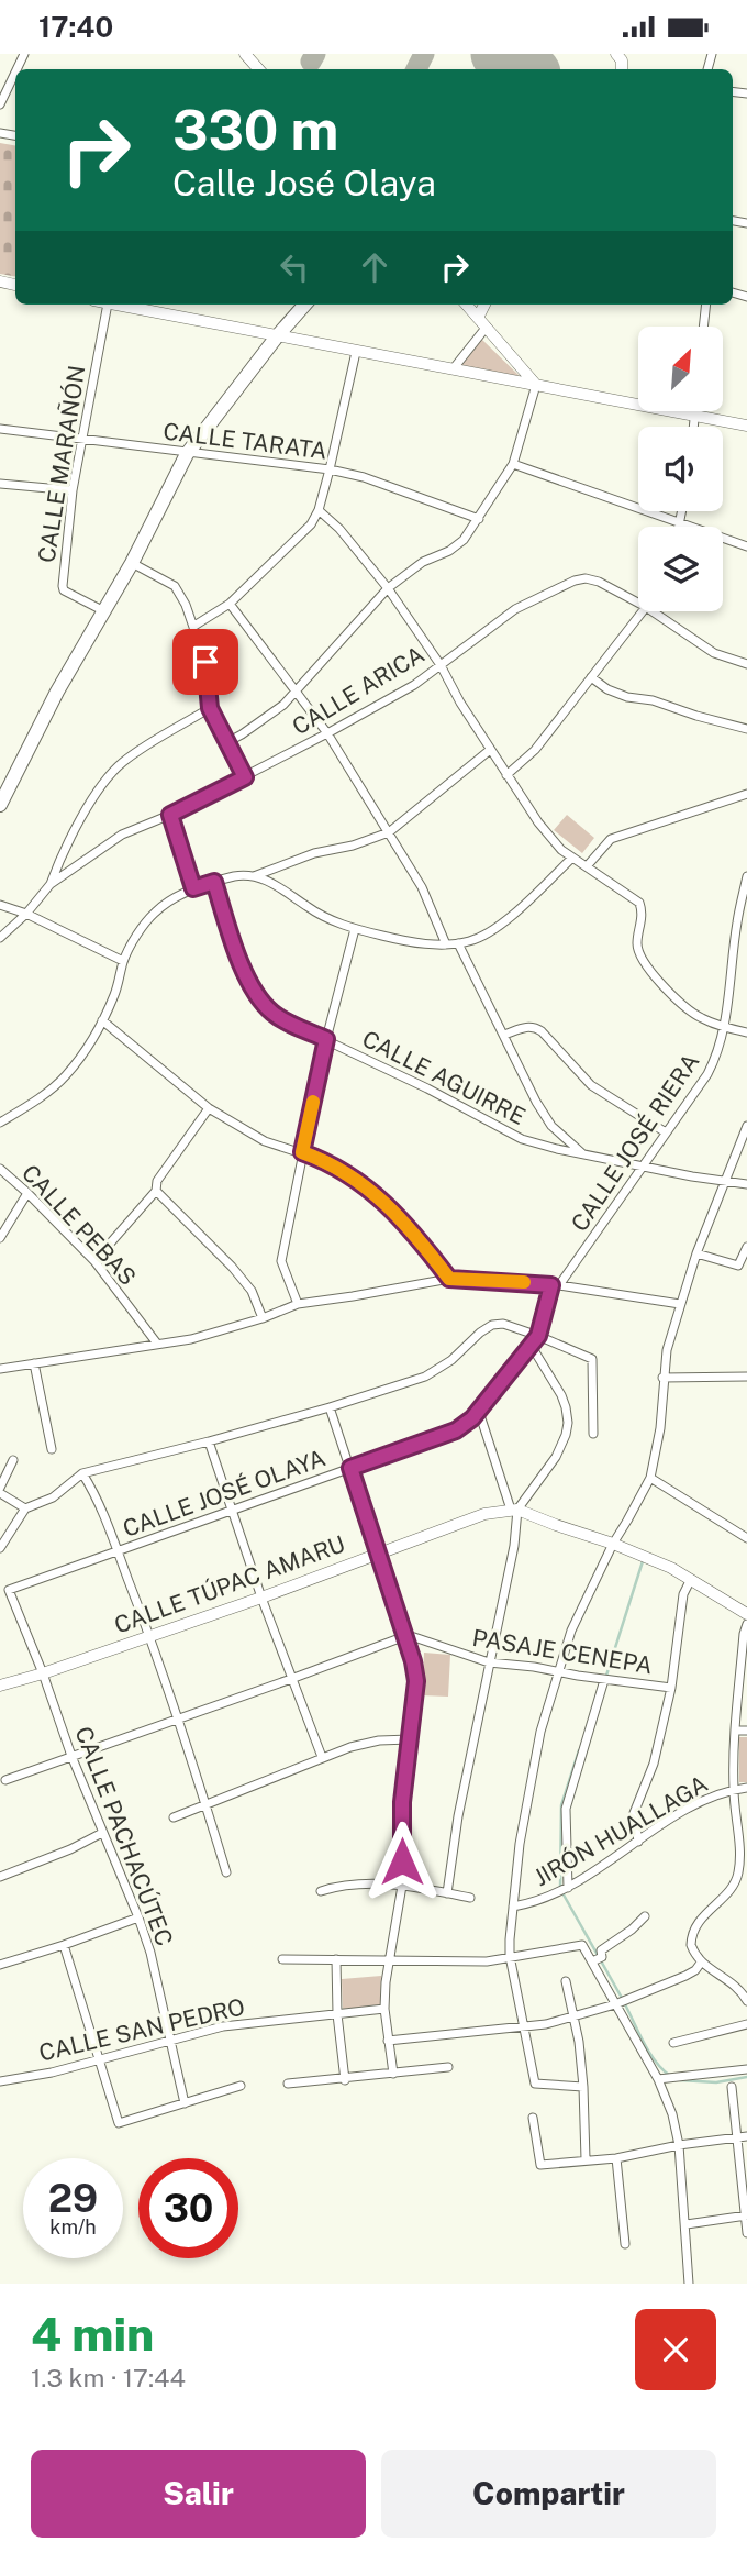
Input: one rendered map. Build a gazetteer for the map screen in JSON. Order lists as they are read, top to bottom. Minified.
{"streets":{"street":["CALLE TARATA","CALLE MARAÑÓN","CALLE ARICA","CALLE AGUIRRE","CALLE JOSÉ RIERA","CALLE PEBAS","CALLE JOSÉ OLAYA","CALLE TÚPAC AMARU","PASAJE CENEPA","JIRÓN HUALLAGA","CALLE PACHACÚTEC","CALLE SAN PEDRO"]},"crossings":[["CALLE TARATA","CALLE MARAÑÓN"],["CALLE AGUIRRE","CALLE JOSÉ RIERA"],["CALLE JOSÉ RIERA","CALLE JOSÉ OLAYA"],["CALLE JOSÉ OLAYA","CALLE PACHACÚTEC"],["CALLE TÚPAC AMARU","CALLE PACHACÚTEC"],["CALLE PACHACÚTEC","CALLE SAN PEDRO"]],"north":"top right","page":{"status":"17:40","turn":["330 m","Calle José Olaya"],"speed":"29 km/h","limit":"30","heading":["4 min","1.3 km · 17:44"],"buttons":["Salir","Compartir"]}}
